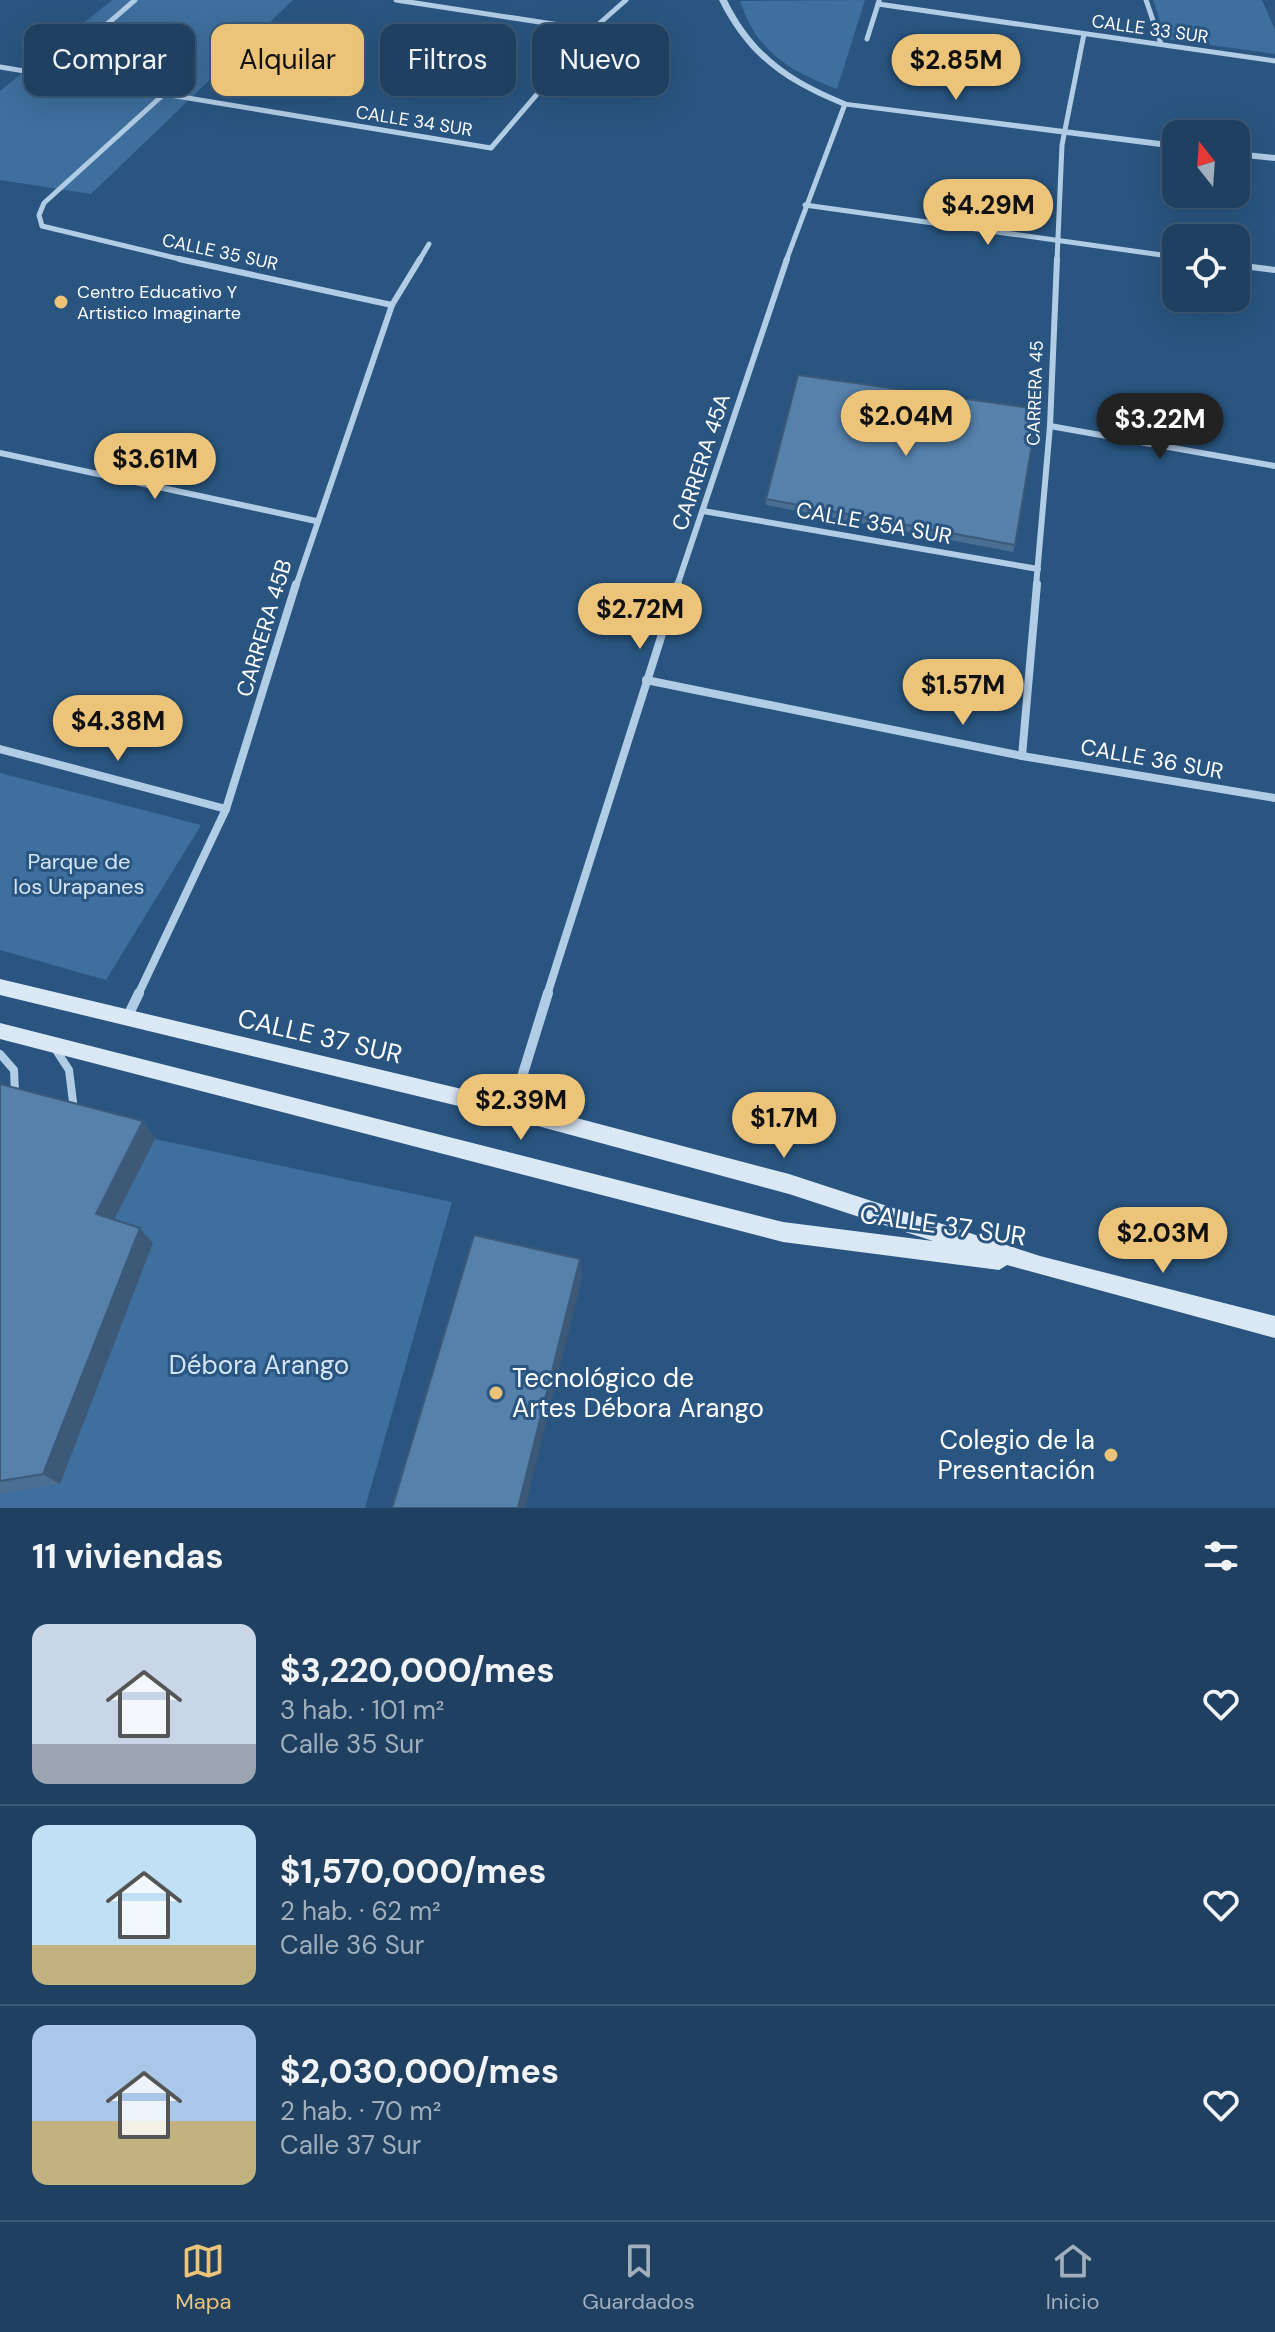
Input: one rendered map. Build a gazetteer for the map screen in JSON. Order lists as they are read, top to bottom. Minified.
{"streets":{"main road":["CALLE 37 SUR"],"street":["CALLE 33 SUR","CALLE 34 SUR","CALLE 35 SUR","CARRERA 45","CARRERA 45A","CALLE 35A SUR","CARRERA 45B","CALLE 36 SUR"]},"crossings":[["CALLE 33 SUR","CARRERA 45"],["CALLE 35 SUR","CARRERA 45B"],["CARRERA 45","CALLE 35A SUR"],["CARRERA 45","CALLE 36 SUR"],["CARRERA 45A","CALLE 35A SUR"],["CARRERA 45A","CALLE 36 SUR"],["CARRERA 45A","CALLE 37 SUR"],["CARRERA 45B","CALLE 37 SUR"]],"parks":["Parque de los Urapanes","Débora Arango"],"places":["Centro Educativo Y Artistico Imaginarte","Tecnológico de Artes Débora Arango","Colegio de la Presentación"],"north":"top","page":{"chip":["Comprar","Alquilar","Filtros","Nuevo"],"price":["$2.85M","$4.29M","$2.04M","$3.22M","$3.61M","$2.72M","$1.57M","$4.38M","$2.39M","$1.7M","$2.03M"],"heading":"11 viviendas","list":[{"name":"$3,220,000/mes","note":"3 hab. · 101 m² · Calle 35 Sur"},{"name":"$1,570,000/mes","note":"2 hab. · 62 m² · Calle 36 Sur"},{"name":"$2,030,000/mes","note":"2 hab. · 70 m² · Calle 37 Sur"}],"tabs":["Mapa","Guardados","Inicio"]}}
